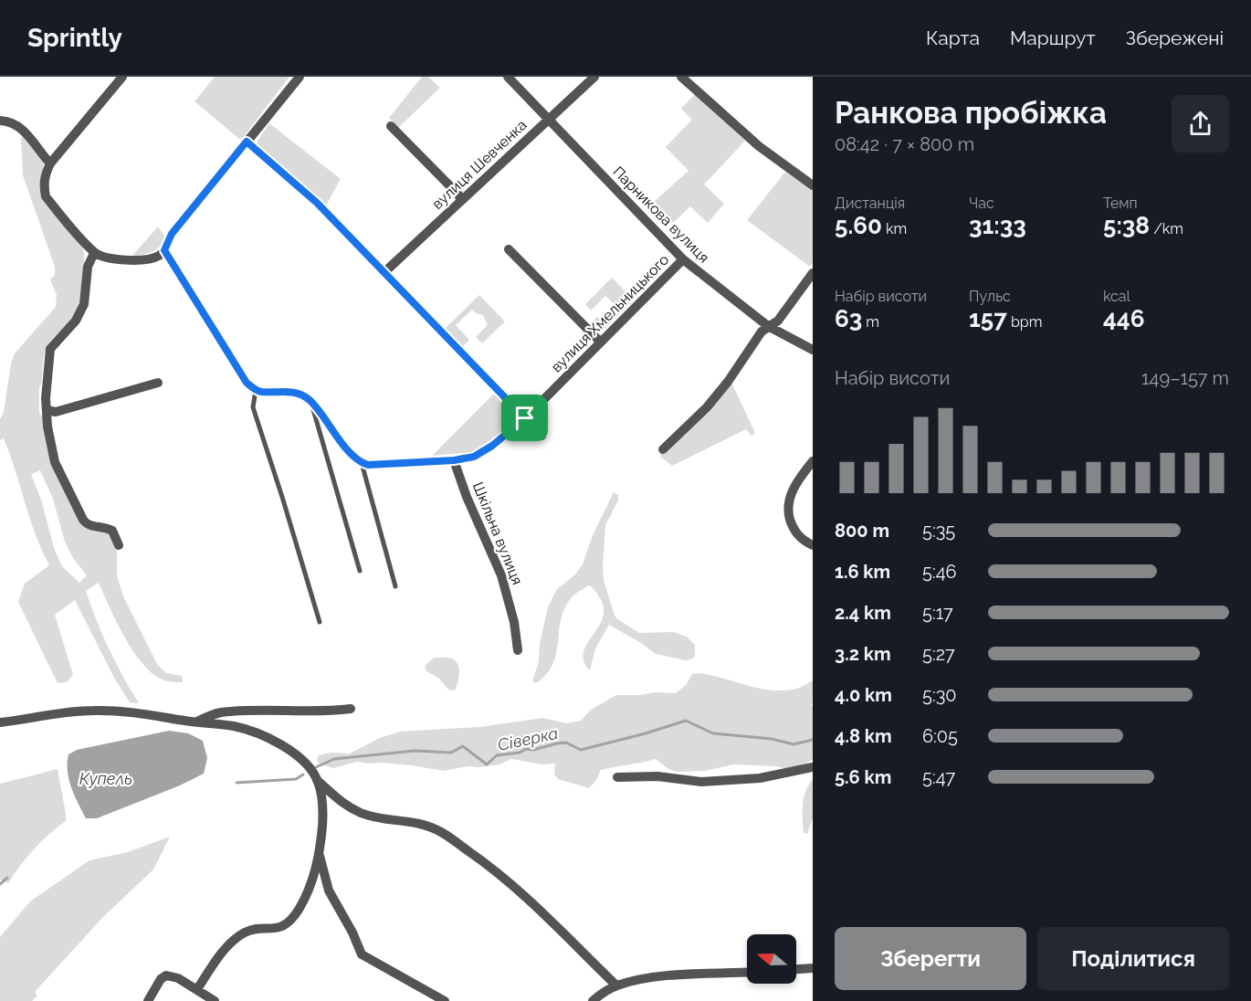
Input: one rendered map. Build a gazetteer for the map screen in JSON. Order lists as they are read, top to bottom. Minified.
{"streets":{"street":["вулиця Шевченка","Парникова вулиця","вулиця Хмельницького","Шкільна вулиця"]},"crossings":[["вулиця Шевченка","Парникова вулиця"],["Парникова вулиця","вулиця Хмельницького"],["вулиця Хмельницького","Шкільна вулиця"]],"water":["Сіверка","Купель"],"north":"left","page":{"header":"Sprintly","nav":["Карта","Маршрут","Збережені"],"heading":["Ранкова пробіжка","08:42 · 7 × 800 m"],"stats":[["Дистанція","5.60 km"],["Час","31:33"],["Темп","5:38 /km"],["Набір висоти","63 m"],["Пульс","157 bpm"],["kcal","446"]],"chart":["Набір висоти","149–157 m"],"list":[{"name":"800 m","note":"5:35"},{"name":"1.6 km","note":"5:46"},{"name":"2.4 km","note":"5:17"},{"name":"3.2 km","note":"5:27"},{"name":"4.0 km","note":"5:30"},{"name":"4.8 km","note":"6:05"},{"name":"5.6 km","note":"5:47"}],"buttons":["Зберегти","Поділитися"]}}
